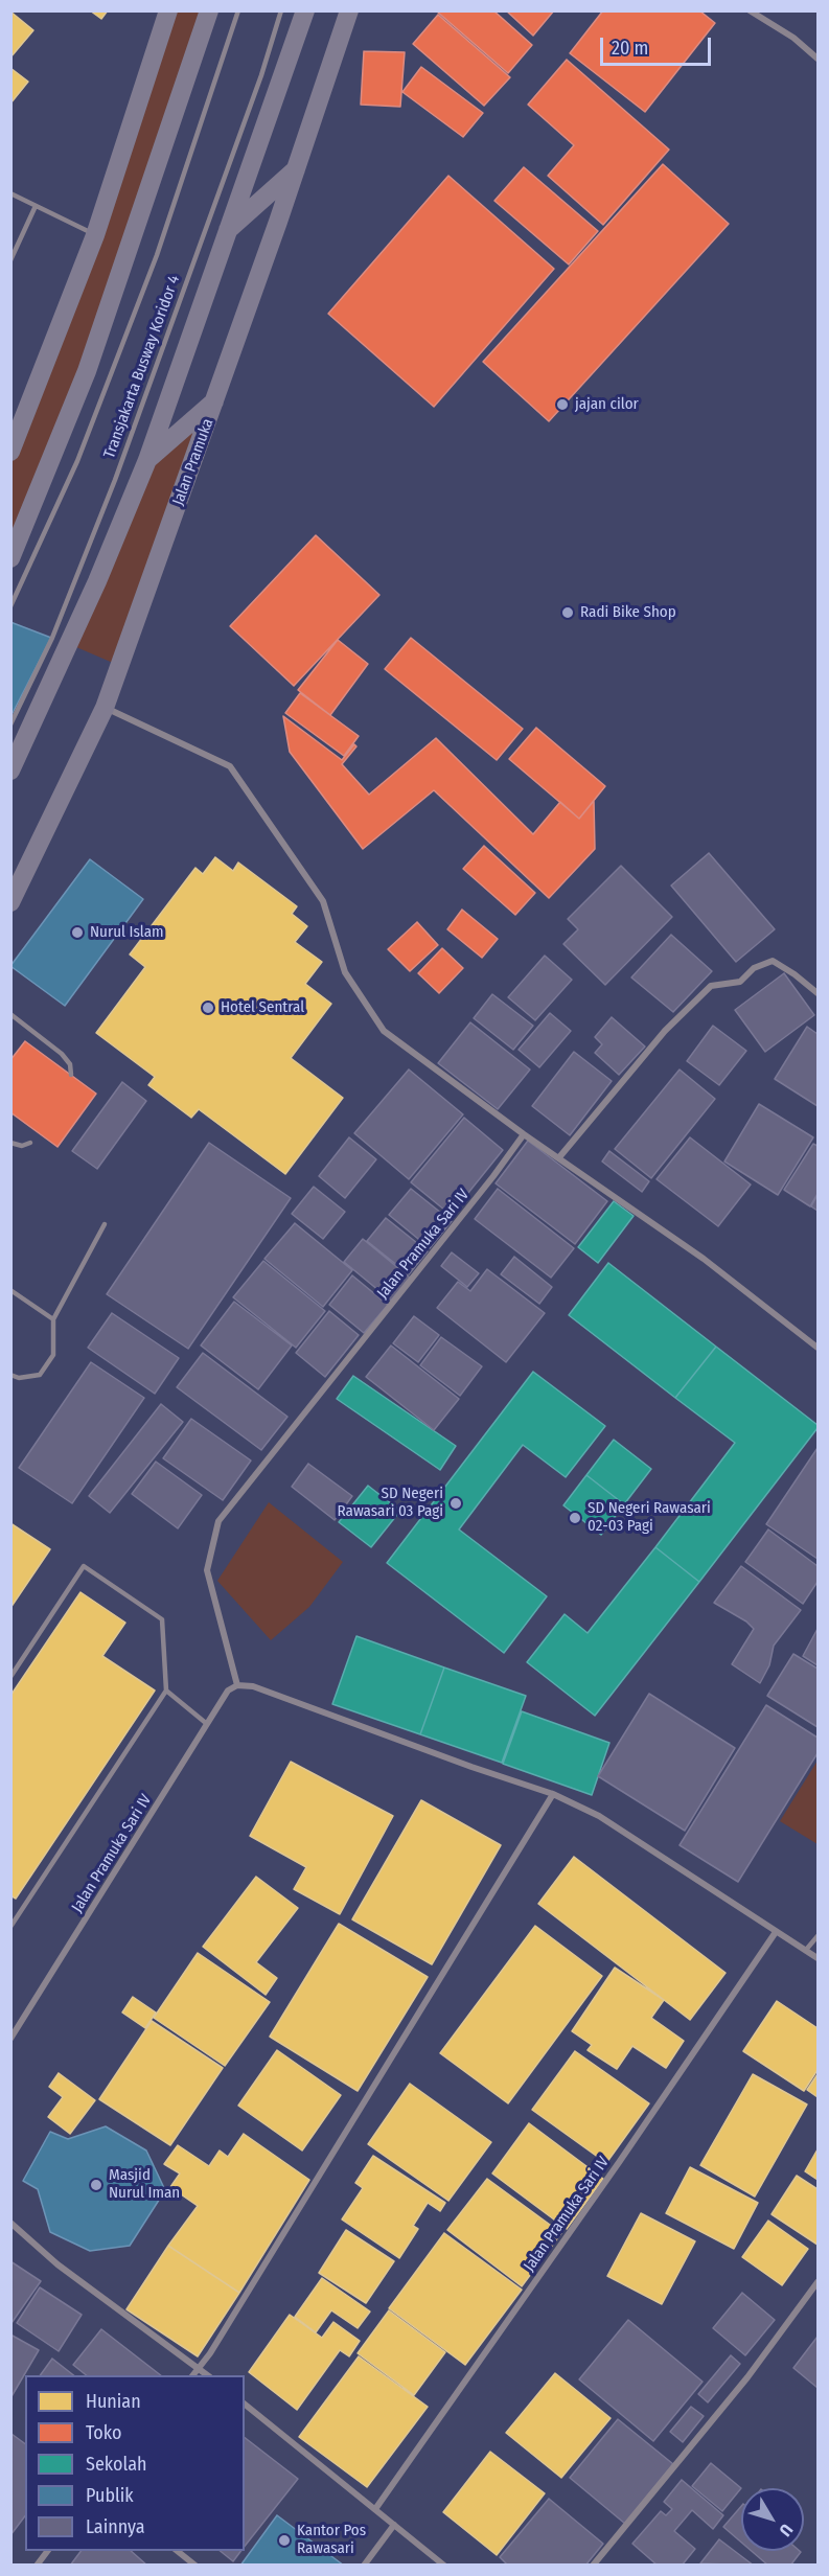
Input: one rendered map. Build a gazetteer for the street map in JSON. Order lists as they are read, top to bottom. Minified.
{"streets":{"main road":["Jalan Pramuka"],"street":["Jalan Pramuka Sari IV"],"lane":["Transjakarta Busway Koridor 4"]},"places":["jajan cilor","Radi Bike Shop","Nurul Islam","Hotel Sentral","SD Negeri Rawasari 03 Pagi","SD Negeri Rawasari 02-03 Pagi","Masjid Nurul Iman","Kantor Pos Rawasari"],"legend":["Hunian","Toko","Sekolah","Publik","Lainnya"],"scale_bar":"20 m","north":"bottom right"}
